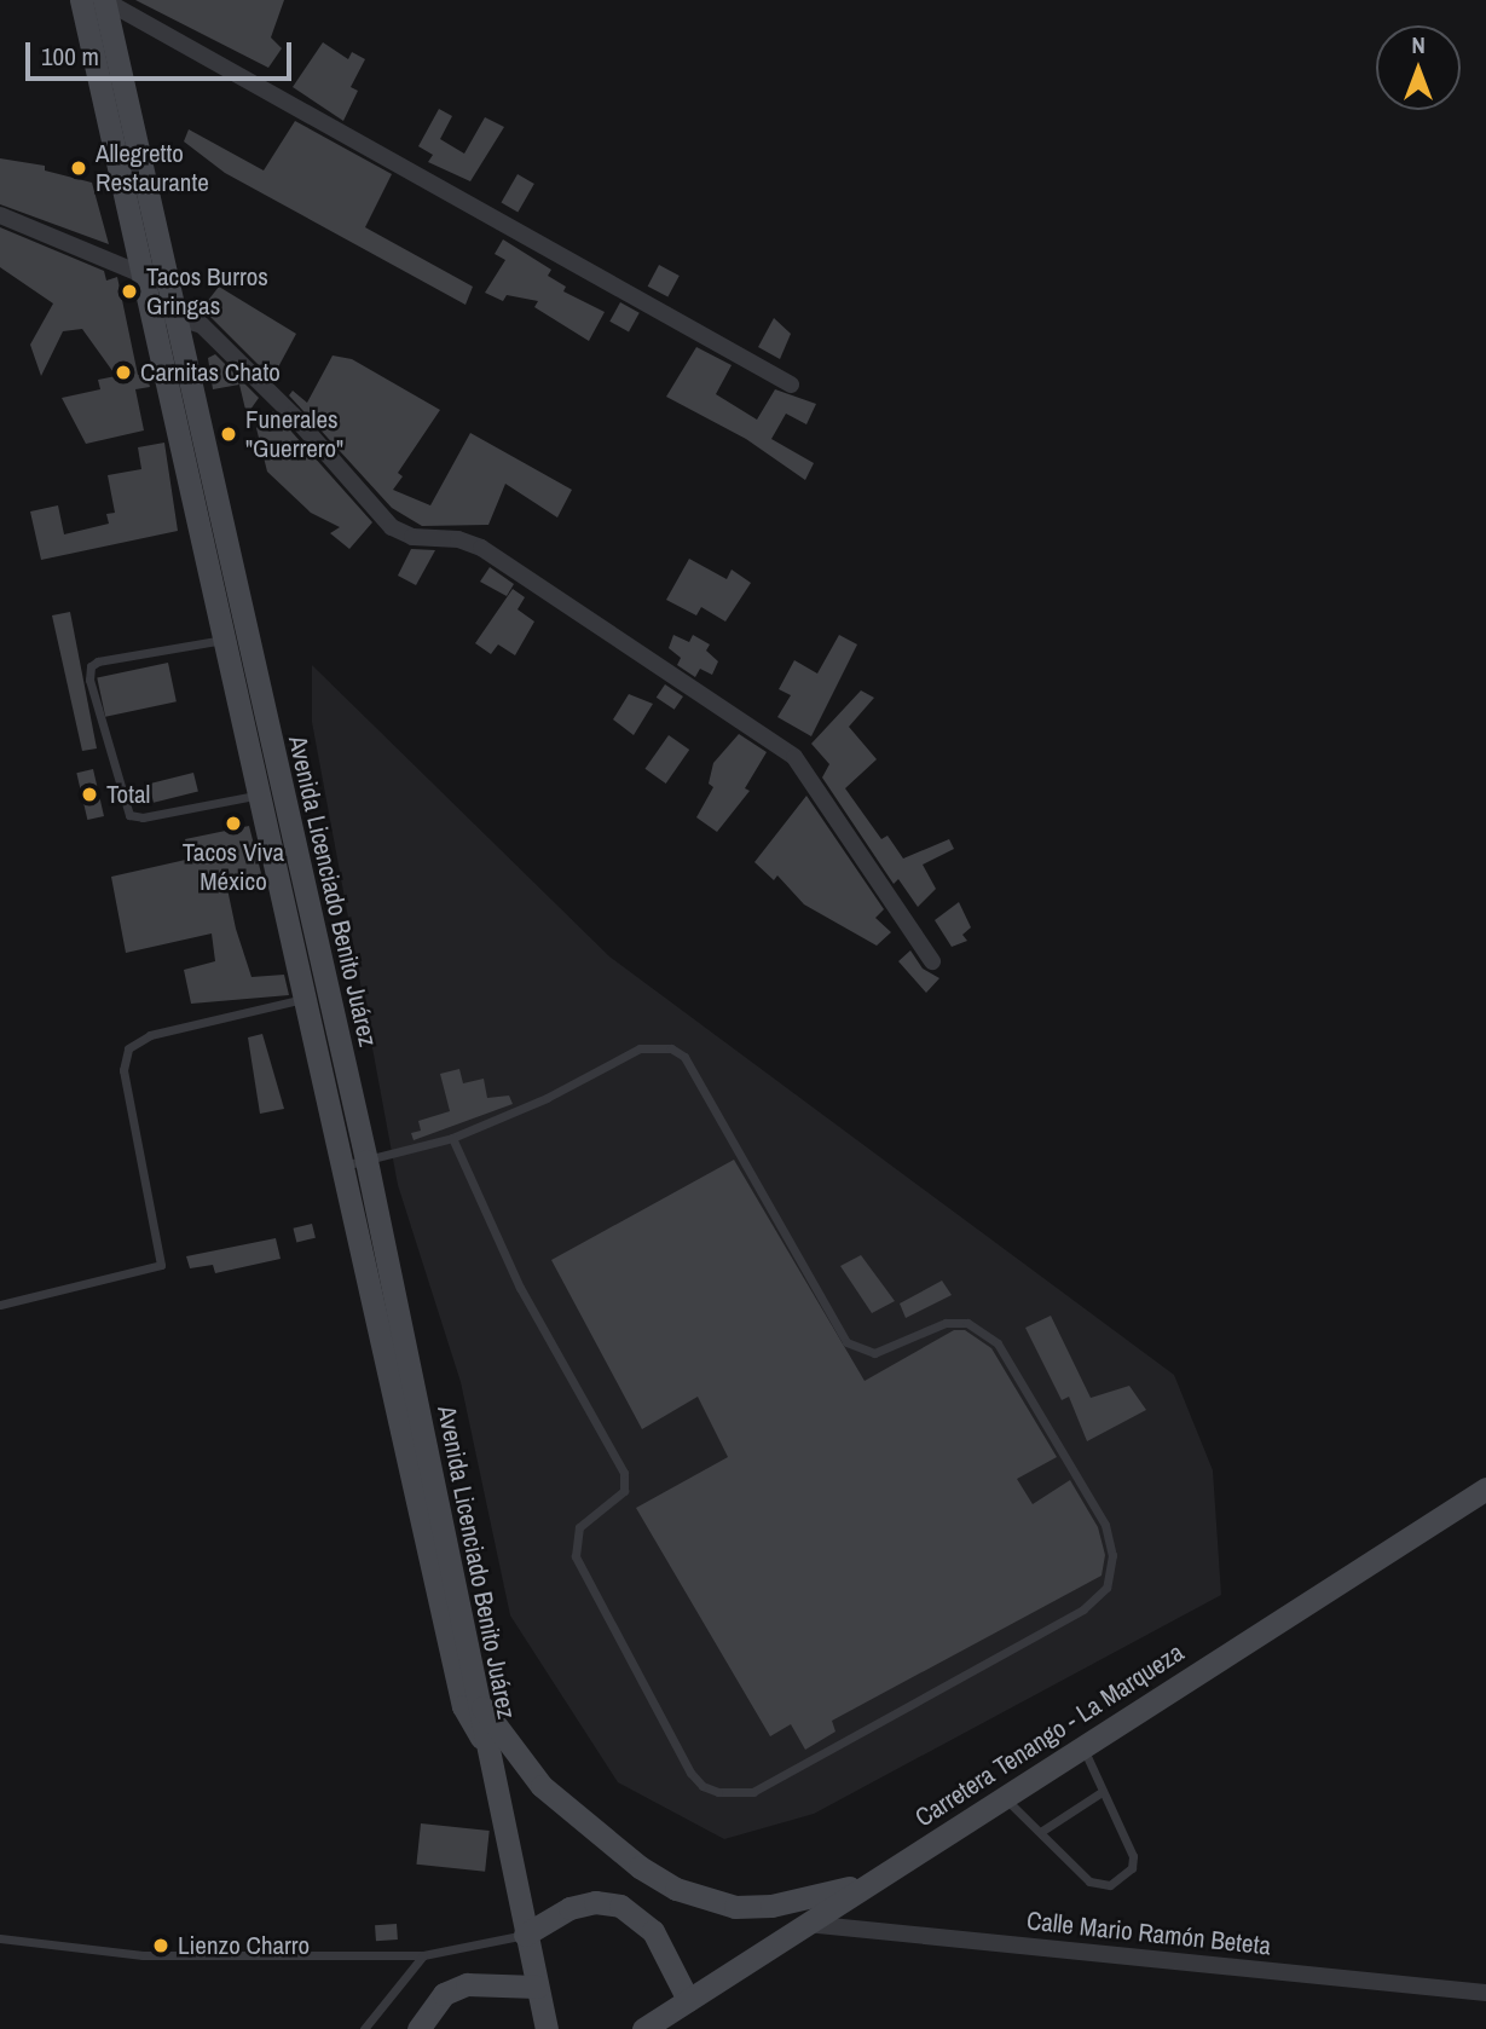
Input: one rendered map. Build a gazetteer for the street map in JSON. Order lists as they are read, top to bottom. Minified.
{"streets":{"main road":["Avenida Licenciado Benito Juárez","Carretera Tenango - La Marqueza"],"street":["Calle Mario Ramón Beteta"]},"crossings":[["Carretera Tenango - La Marqueza","Calle Mario Ramón Beteta"]],"places":["Allegretto Restaurante","Tacos Burros Gringas","Carnitas Chato","Funerales \"Guerrero\"","Total","Tacos Viva México","Lienzo Charro"],"scale_bar":"100 m","north":"top"}
